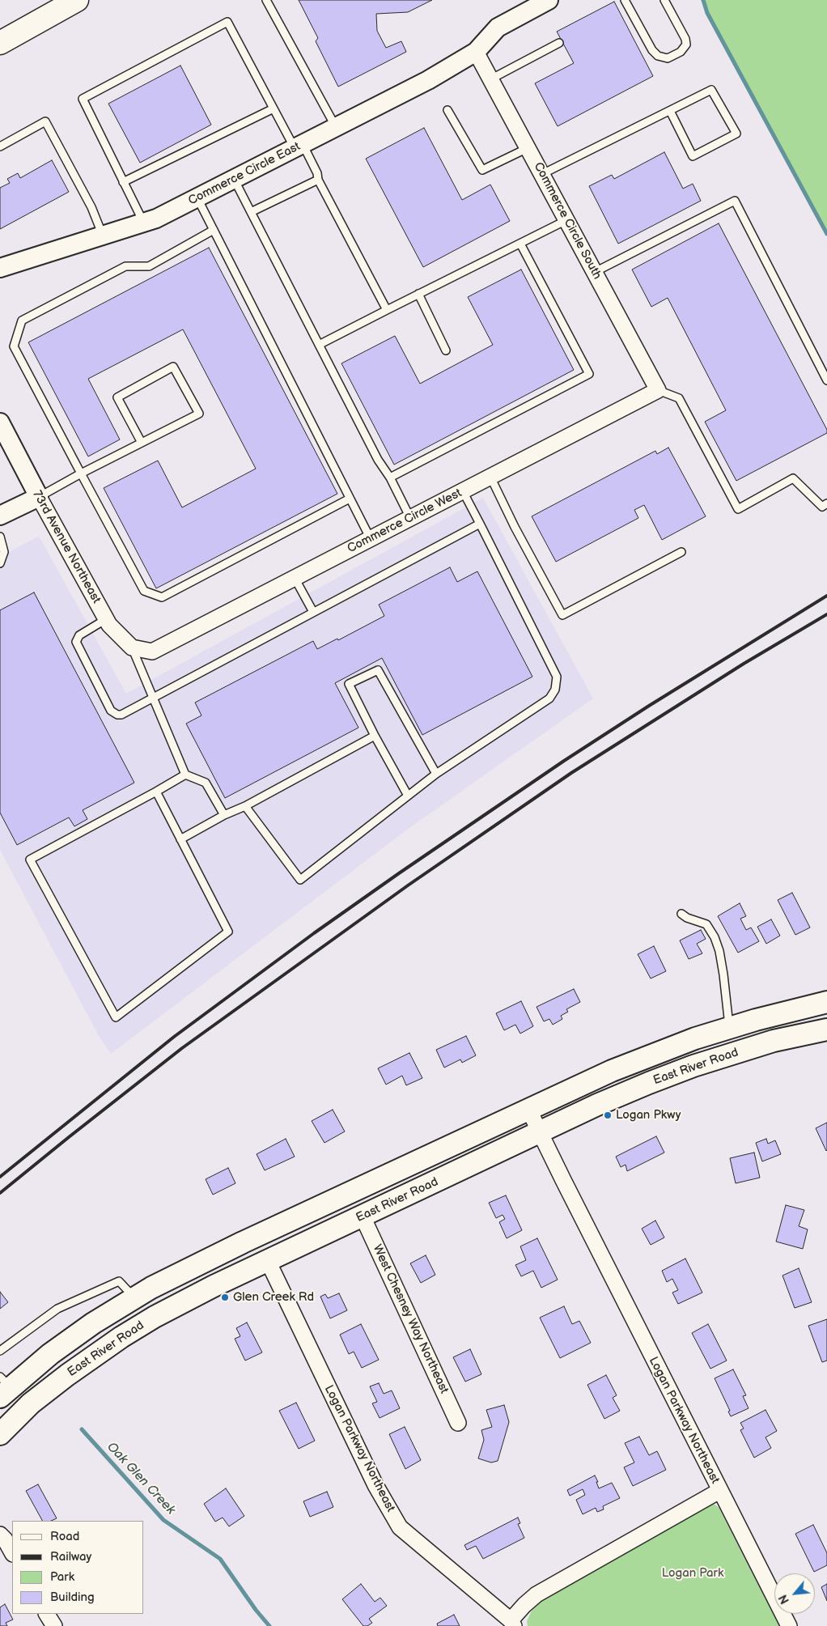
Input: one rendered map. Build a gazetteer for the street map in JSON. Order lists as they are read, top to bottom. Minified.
{"streets":{"main road":["East River Road"],"street":["Commerce Circle East","Commerce Circle South","Commerce Circle West","73rd Avenue Northeast","West Chesney Way Northeast","Logan Parkway Northeast"]},"crossings":[["Commerce Circle East","Commerce Circle South"],["Commerce Circle South","Commerce Circle West"],["Commerce Circle West","73rd Avenue Northeast"],["East River Road","West Chesney Way Northeast"],["East River Road","Logan Parkway Northeast"]],"water":["Oak Glen Creek"],"parks":["Logan Park"],"places":["Logan Pkwy","Glen Creek Rd"],"legend":["Road","Railway","Park","Building"],"north":"bottom left"}
